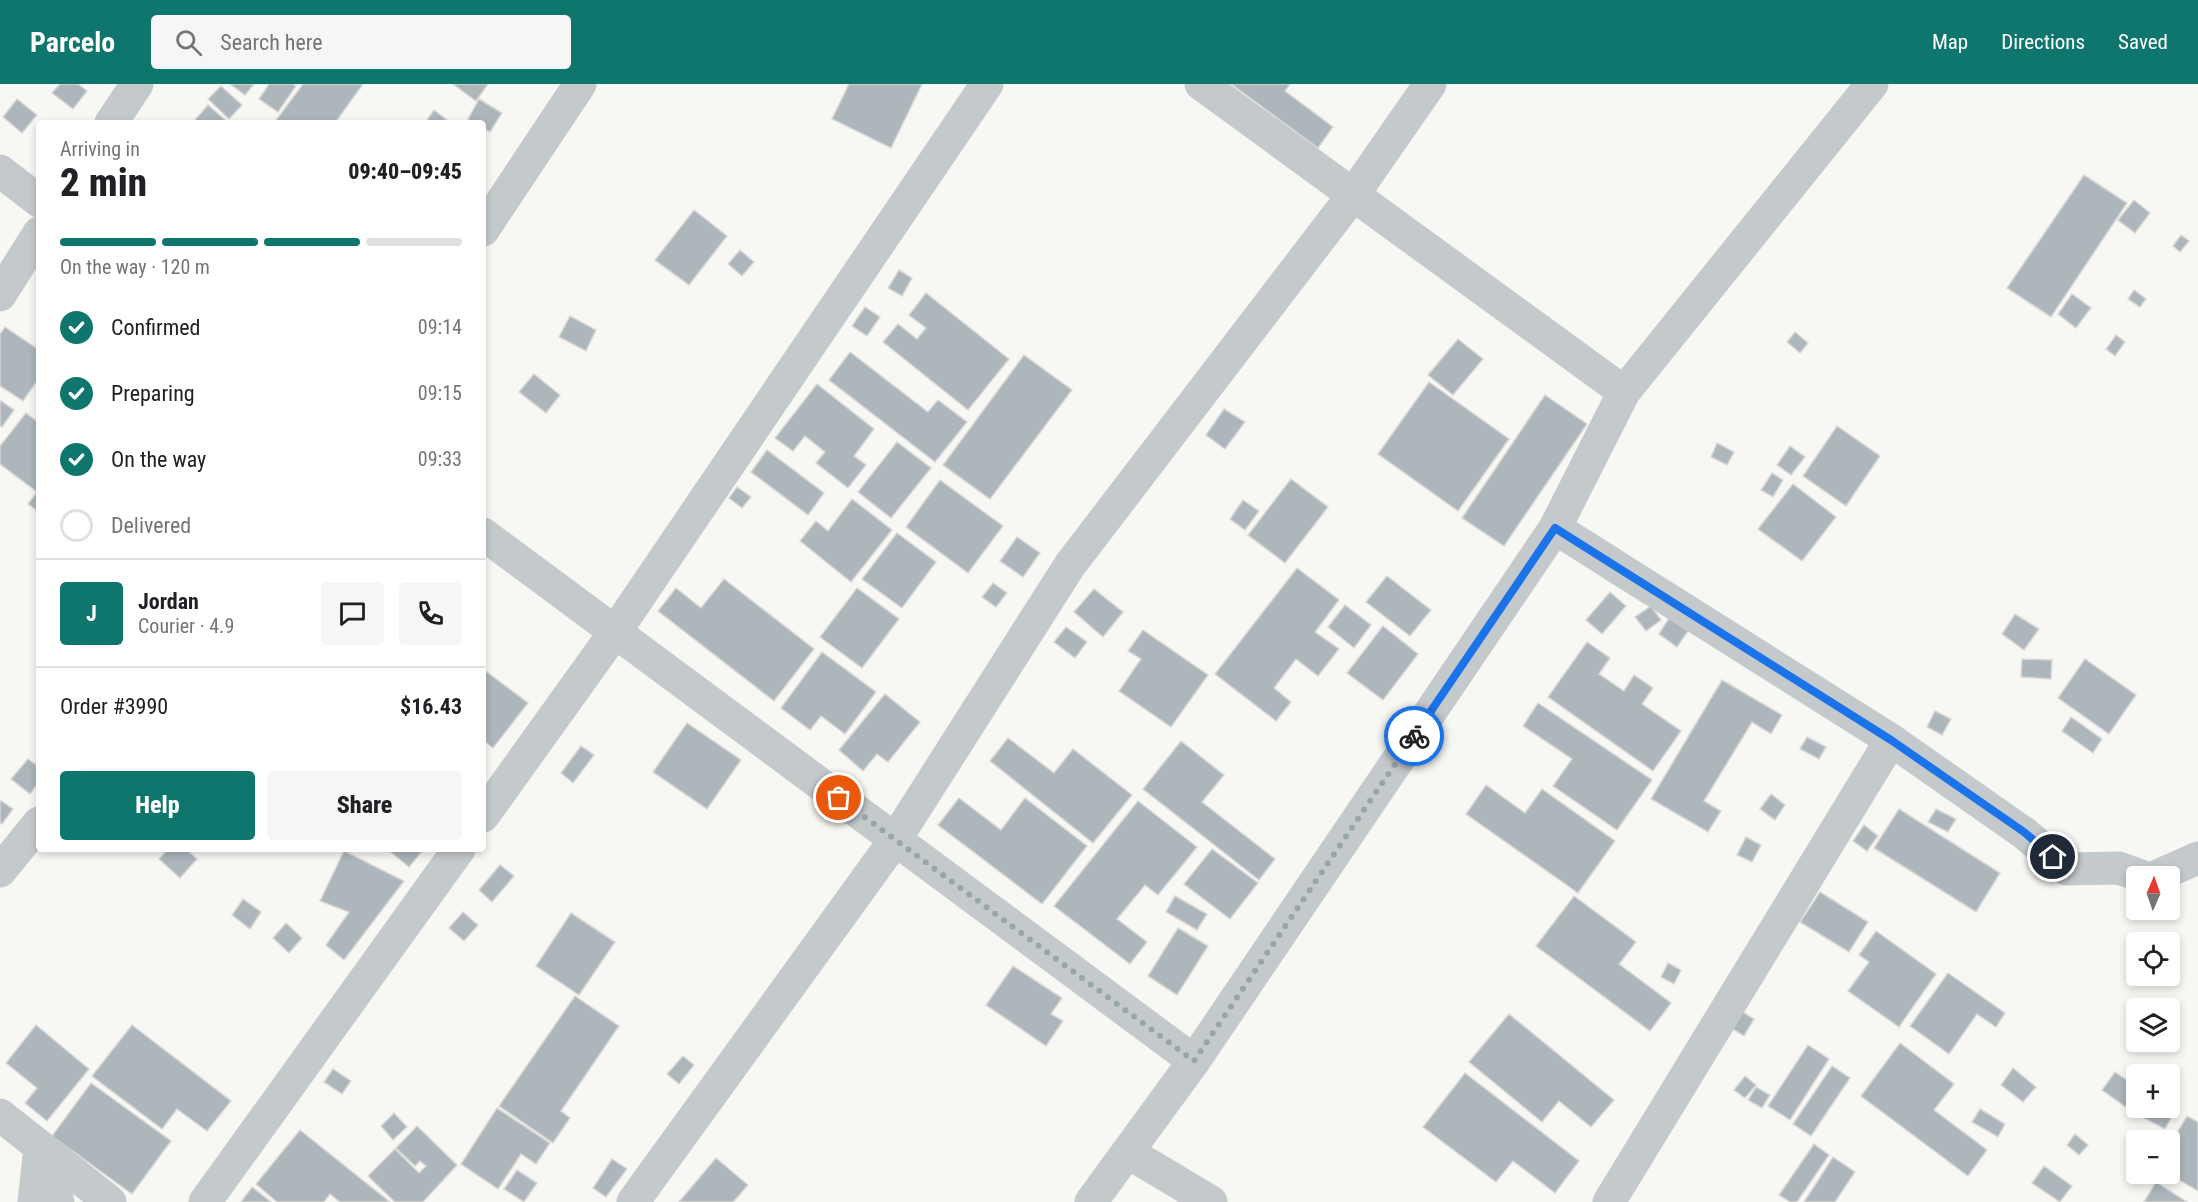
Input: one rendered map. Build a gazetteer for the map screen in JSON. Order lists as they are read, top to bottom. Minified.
{"north":"top","page":{"header":"Parcelo","search":"Search here","nav":["Map","Directions","Saved"],"heading":["2 min","Arriving in","09:40–09:45"],"panel":["Jordan","Courier · 4.9","Order #3990","$16.43"],"bar":"On the way · 120 m","list":[["Confirmed","09:14"],["Preparing","09:15"],["On the way","09:33"],"Delivered"],"round":"J","buttons":["Help","Share"],"map_buttons":["+","−"]}}
